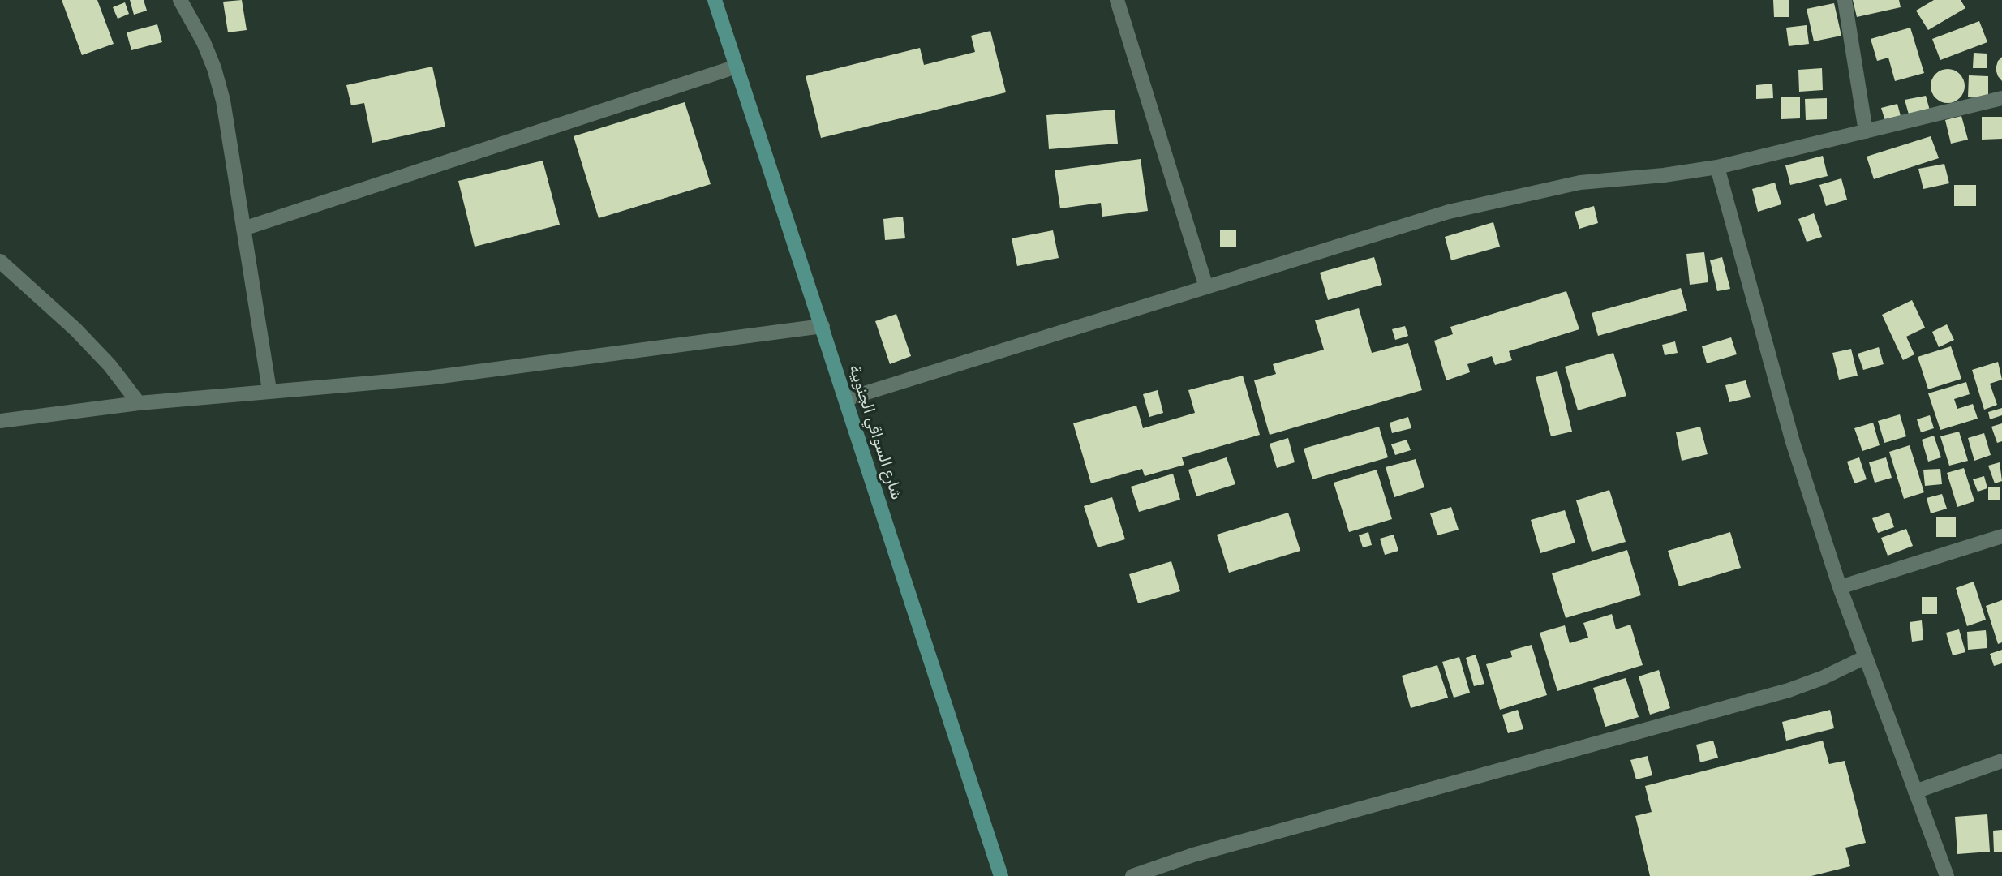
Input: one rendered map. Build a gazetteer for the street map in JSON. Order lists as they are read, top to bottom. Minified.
{"streets":{"street":["شارع السواقي الجنوبية"]}}
